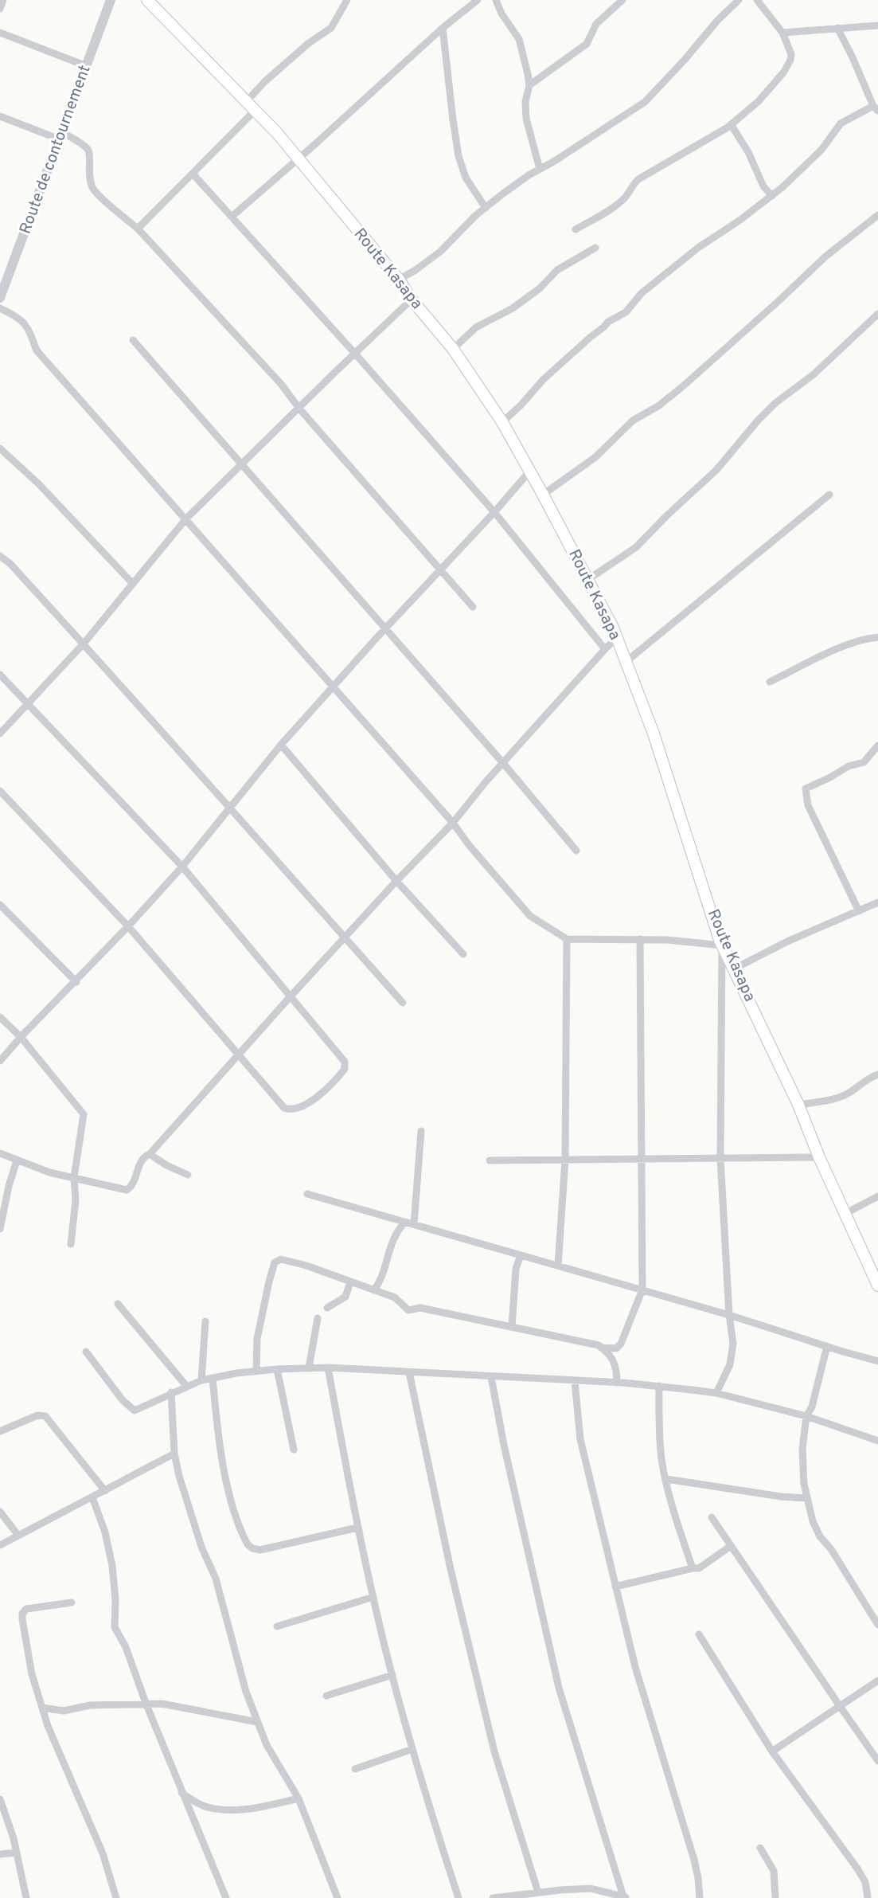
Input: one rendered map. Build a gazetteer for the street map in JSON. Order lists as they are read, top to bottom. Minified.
{"streets":{"main road":["Route Kasapa"],"street":["Route de contournement"]}}
